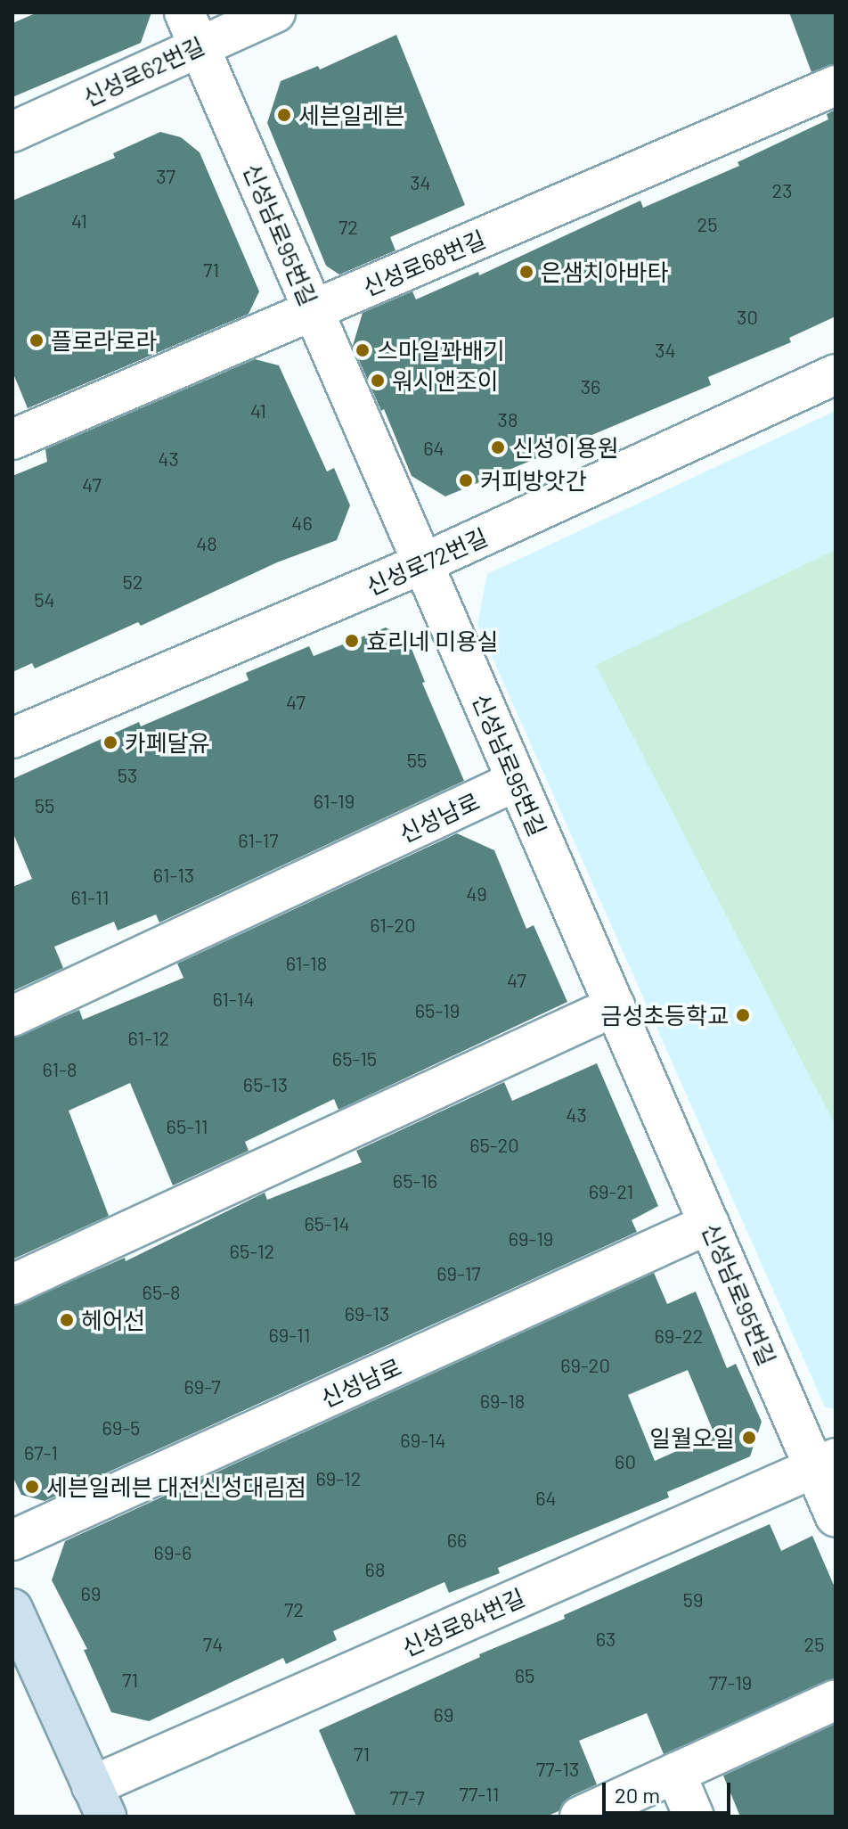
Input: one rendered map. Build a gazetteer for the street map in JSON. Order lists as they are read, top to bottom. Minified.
{"streets":{"street":["신성로62번길","신성남로95번길","신성로68번길","신성로72번길","신성남로","신성로84번길"]},"crossings":[["신성로62번길","신성남로95번길"],["신성남로95번길","신성로68번길"],["신성남로95번길","신성로72번길"],["신성남로95번길","신성남로"],["신성남로95번길","신성로84번길"]],"places":["세븐일레븐","은샘치아바타","플로라로라","스마일꽈배기","워시앤조이","신성이용원","커피방앗간","효리네 미용실","카페달유","금성초등학교","헤어선","일월오일","세븐일레븐 대전신성대림점"],"house_numbers":["37","34","23","41","25","72","71","30","34","36","41","38","64","43","47","46","48","52","54","47","55","53","61-19","55","61-17","61-13","49","61-11","61-20","61-18","47","61-14","65-19","61-12","65-15","61-8","65-13","43","65-11","65-20","65-16","69-21","65-14","69-19","65-12","69-17","65-8","69-13","69-11","69-22","69-20","69-7","69-18","69-5","69-14","67-1","60","69-12","64","66","69-6","68","69","59","72","63","74","25","65","71","77-19","69","71","77-13","77-11","77-7"],"scale_bar":"20 m"}
